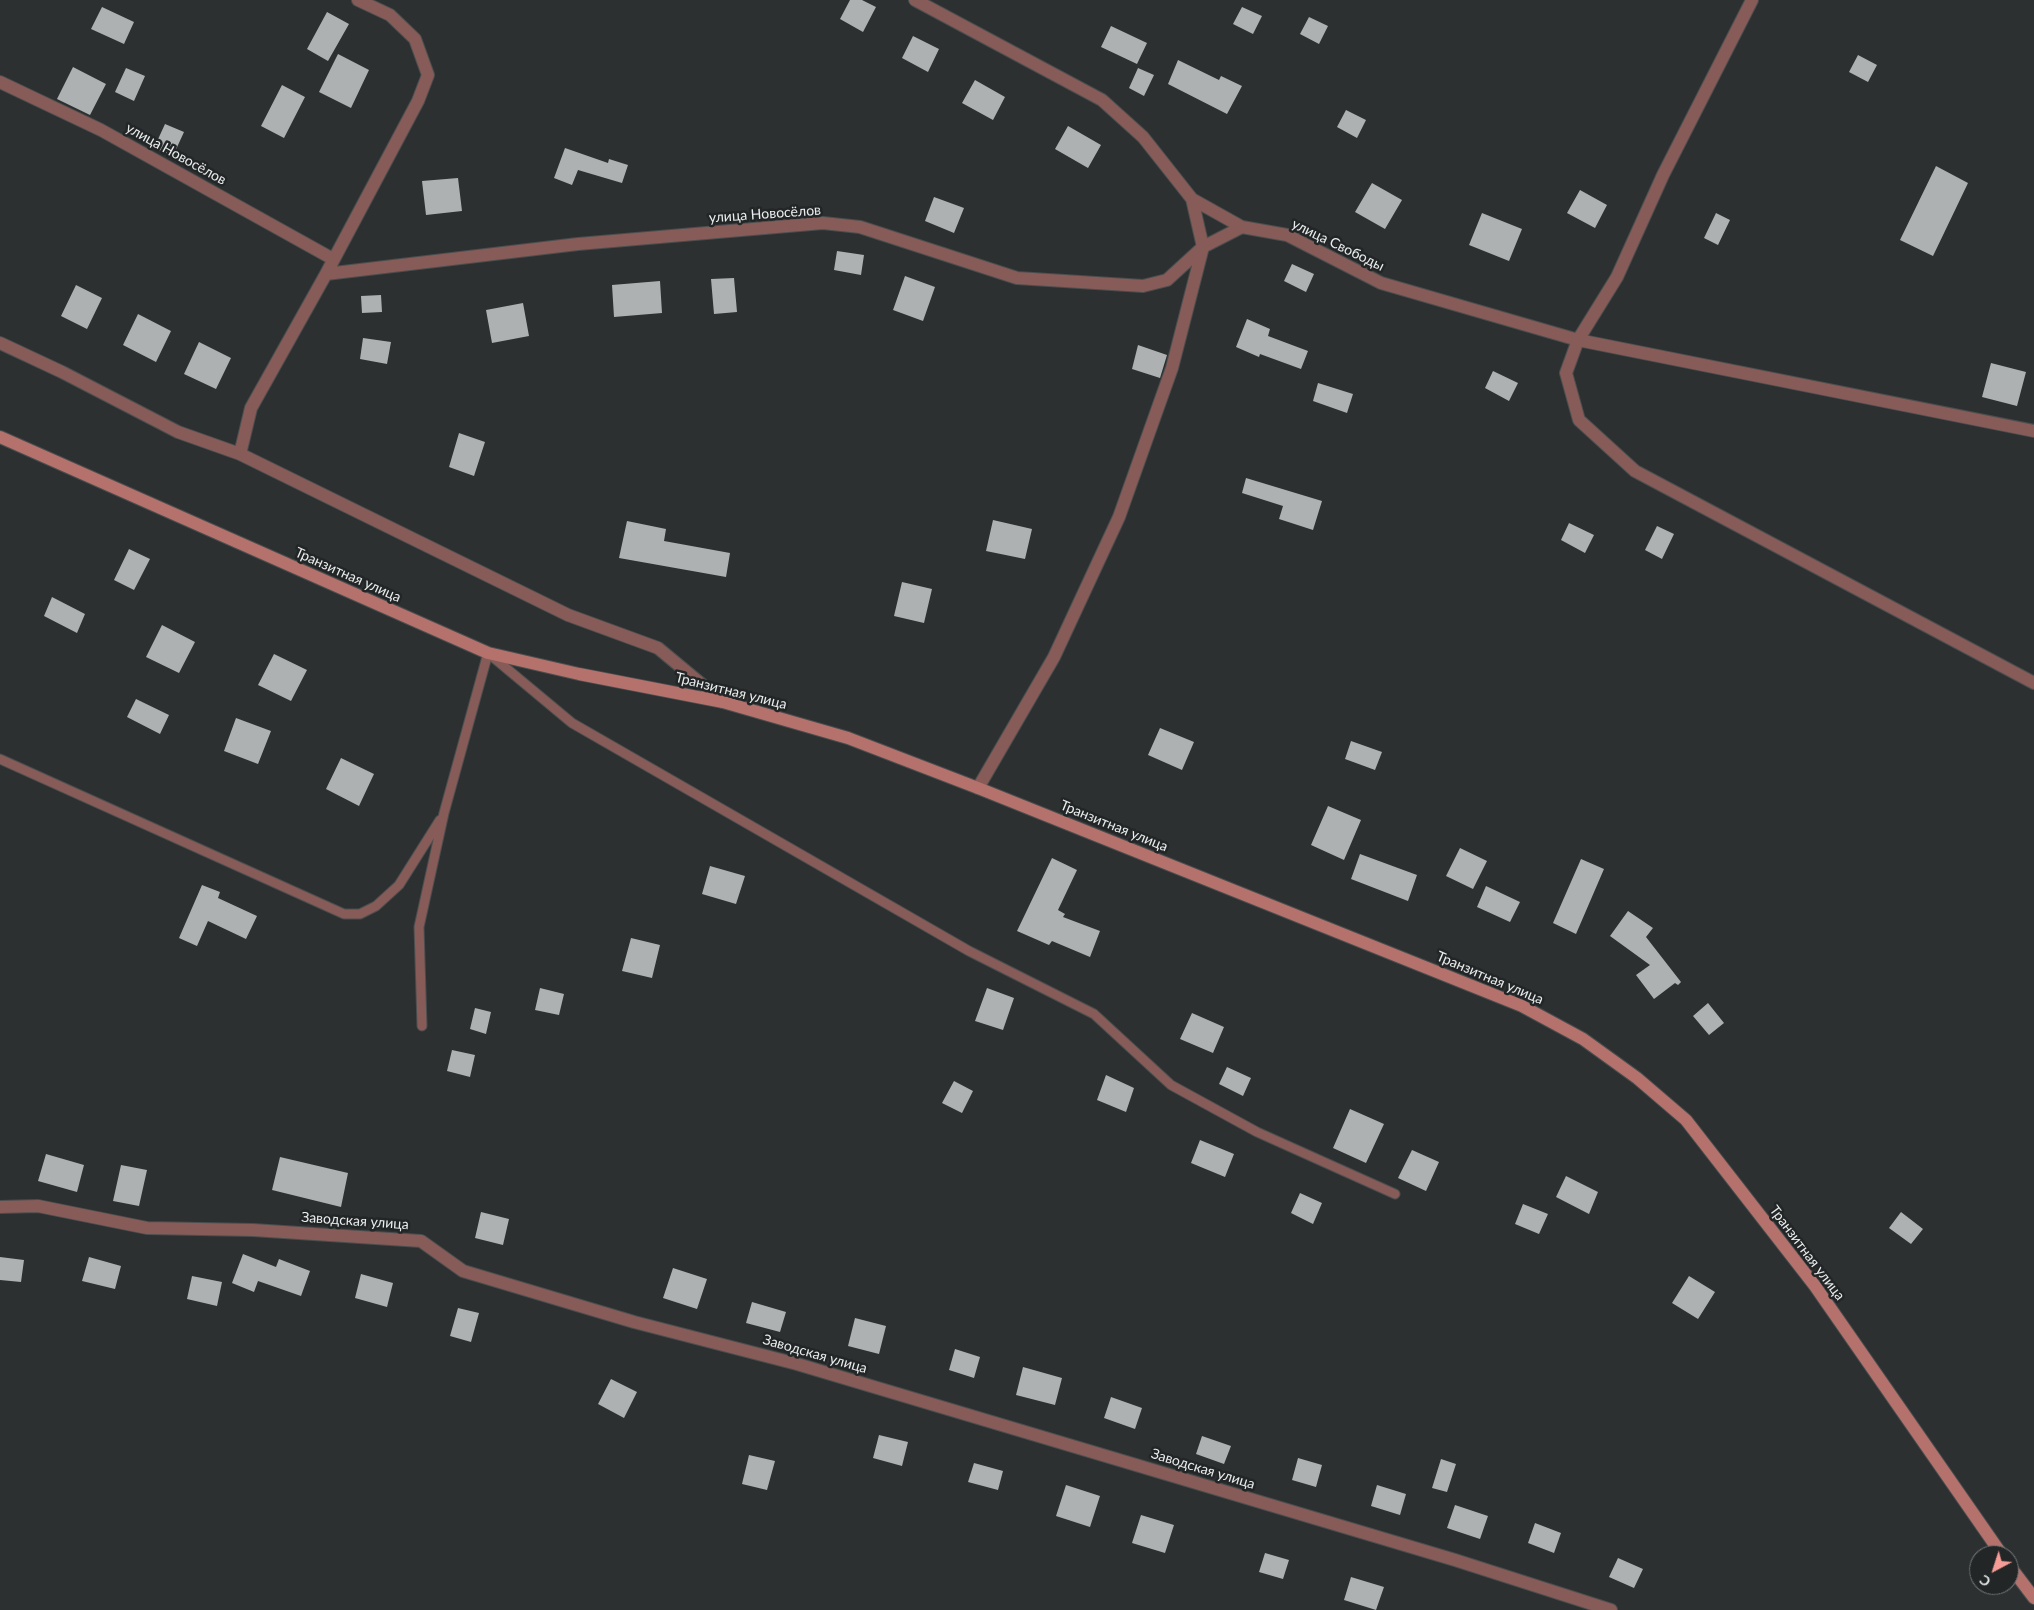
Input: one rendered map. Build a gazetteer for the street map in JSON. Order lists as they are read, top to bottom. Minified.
{"streets":{"main road":["Транзитная улица"],"street":["улица Новосёлов","улица Свободы","Заводская улица"]},"crossings":[["улица Новосёлов","улица Свободы"]],"north":"bottom left"}
